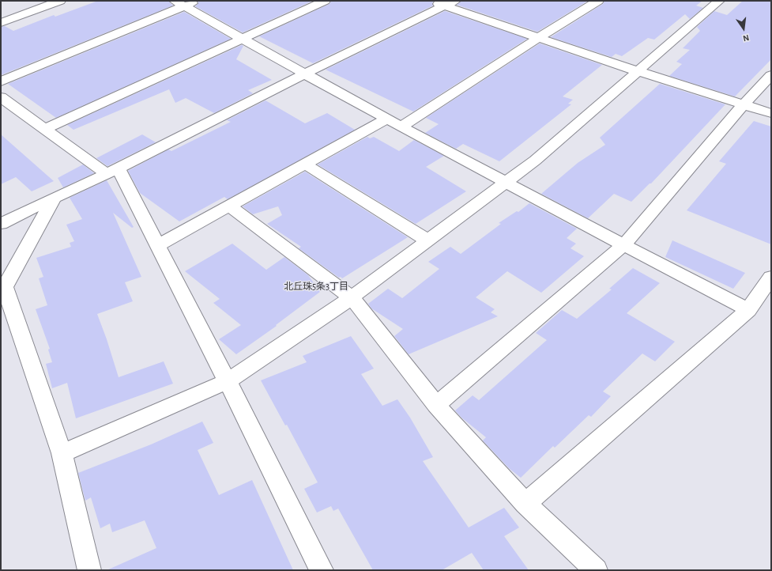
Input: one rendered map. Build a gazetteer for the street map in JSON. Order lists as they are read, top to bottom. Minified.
{"districts":["北丘珠5条3丁目"],"north":"bottom"}
